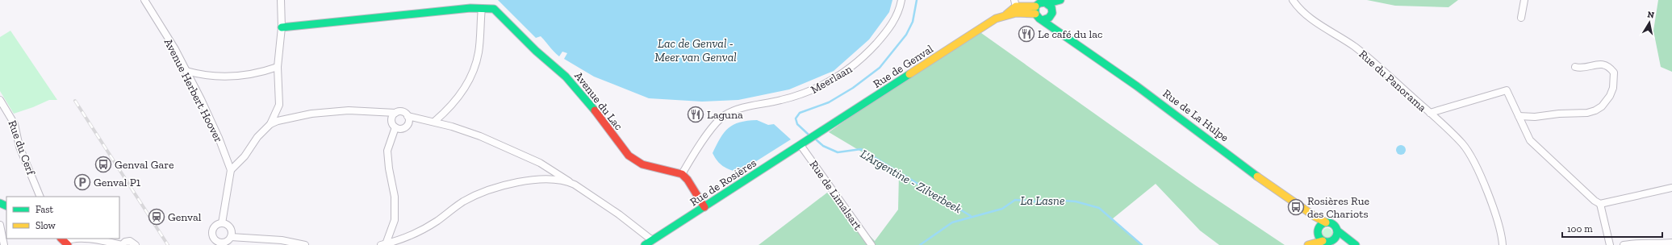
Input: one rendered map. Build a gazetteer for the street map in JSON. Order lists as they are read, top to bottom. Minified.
{"streets":{"street":["Rue de Genval","Meerlaan","Rue du Panorama","Avenue Herbert Hoover","Avenue du Lac","Rue de La Hulpe","Rue du Cerf","Rue de Rosières","Rue de Limalsart"]},"crossings":[["Rue de Genval","Rue de La Hulpe"],["Rue de Genval","Rue de Rosières"],["Meerlaan","Avenue du Lac"],["Rue de Rosières","Rue de Limalsart"]],"water":["Lac de Genval - Meer van Genval","L'Argentine - Zilverbeek","La Lasne"],"places":{"restaurant":["Le café du lac","Laguna"],"bus stop":["Genval Gare","Rosières Rue des Chariots"],"parking":["Genval P1"],"station":["Genval"]},"legend":["Fast","Slow"],"scale_bar":"100 m","north":"top"}
